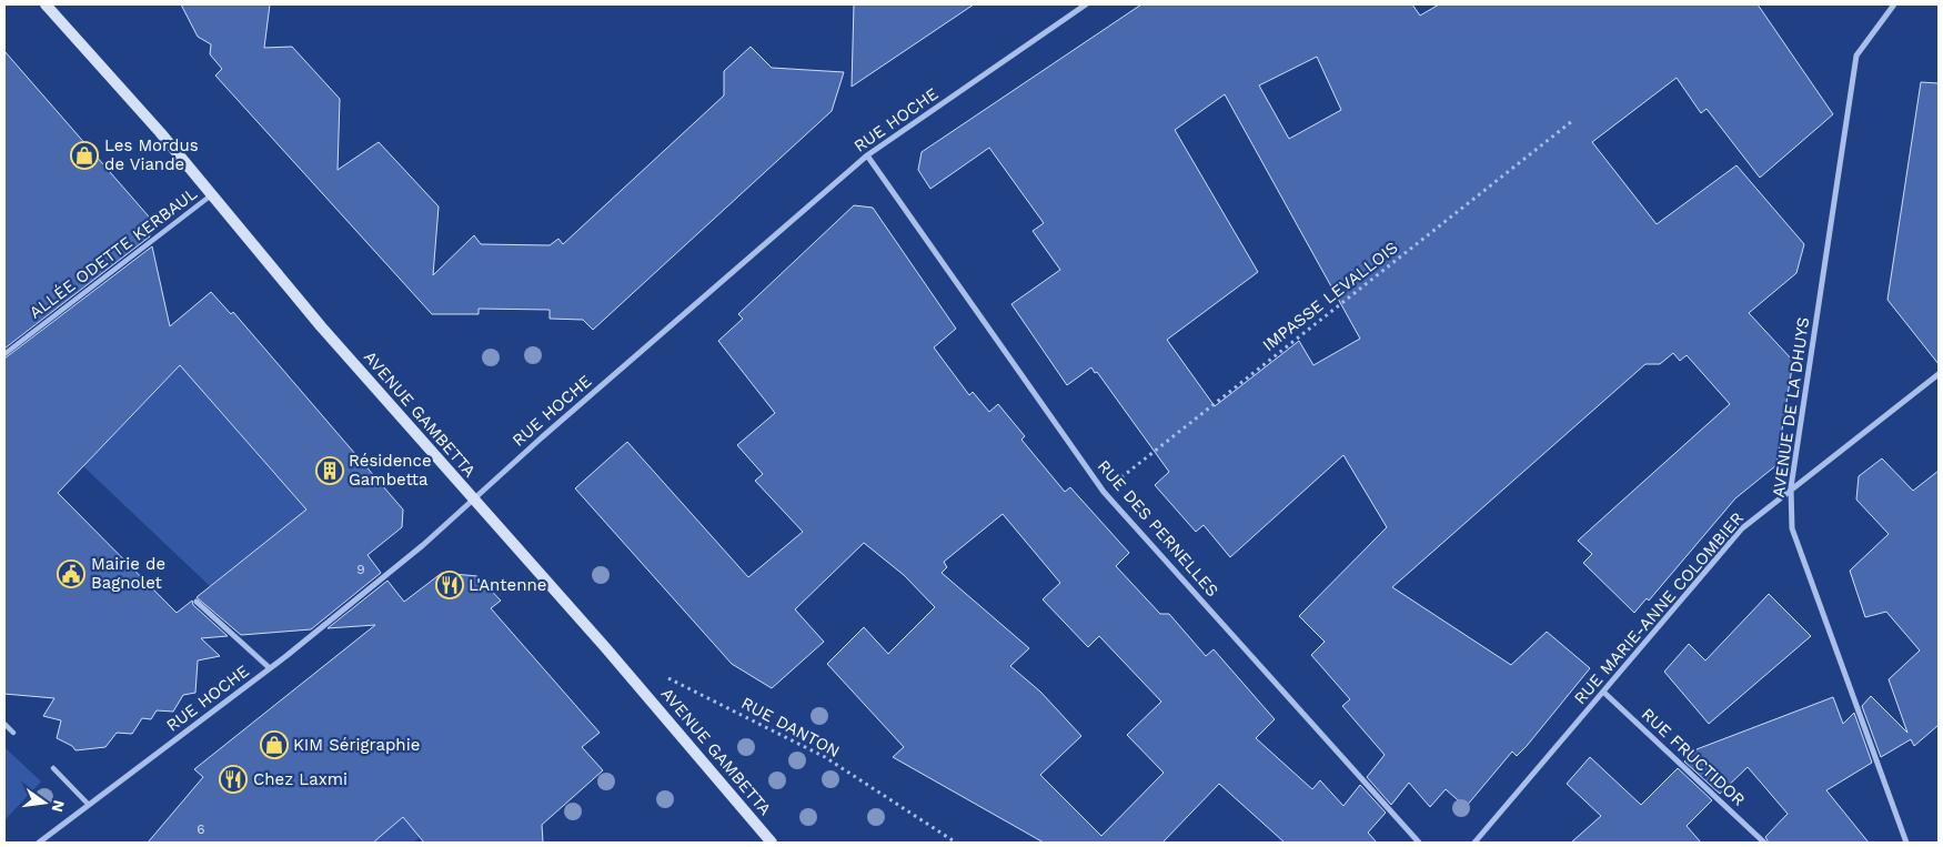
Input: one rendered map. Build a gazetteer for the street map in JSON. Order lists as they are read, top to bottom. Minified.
{"streets":{"main road":["AVENUE GAMBETTA"],"street":["RUE HOCHE","ALLÉE ODETTE KERBAUL","AVENUE DE LA DHUYS","RUE DES PERNELLES","RUE MARIE-ANNE COLOMBIER","RUE FRUCTIDOR"],"path":["IMPASSE LEVALLOIS","RUE DANTON"]},"crossings":[["RUE HOCHE","AVENUE GAMBETTA"],["RUE HOCHE","RUE DES PERNELLES"],["ALLÉE ODETTE KERBAUL","AVENUE GAMBETTA"],["IMPASSE LEVALLOIS","RUE DES PERNELLES"],["AVENUE DE LA DHUYS","RUE MARIE-ANNE COLOMBIER"],["RUE MARIE-ANNE COLOMBIER","RUE FRUCTIDOR"]],"places":{"shop":["Les Mordus de Viande","KIM Sérigraphie"],"building":["Résidence Gambetta"],"public building":["Mairie de Bagnolet"],"restaurant":["L'Antenne","Chez Laxmi"]},"house_numbers":["9","6"],"north":"right"}
